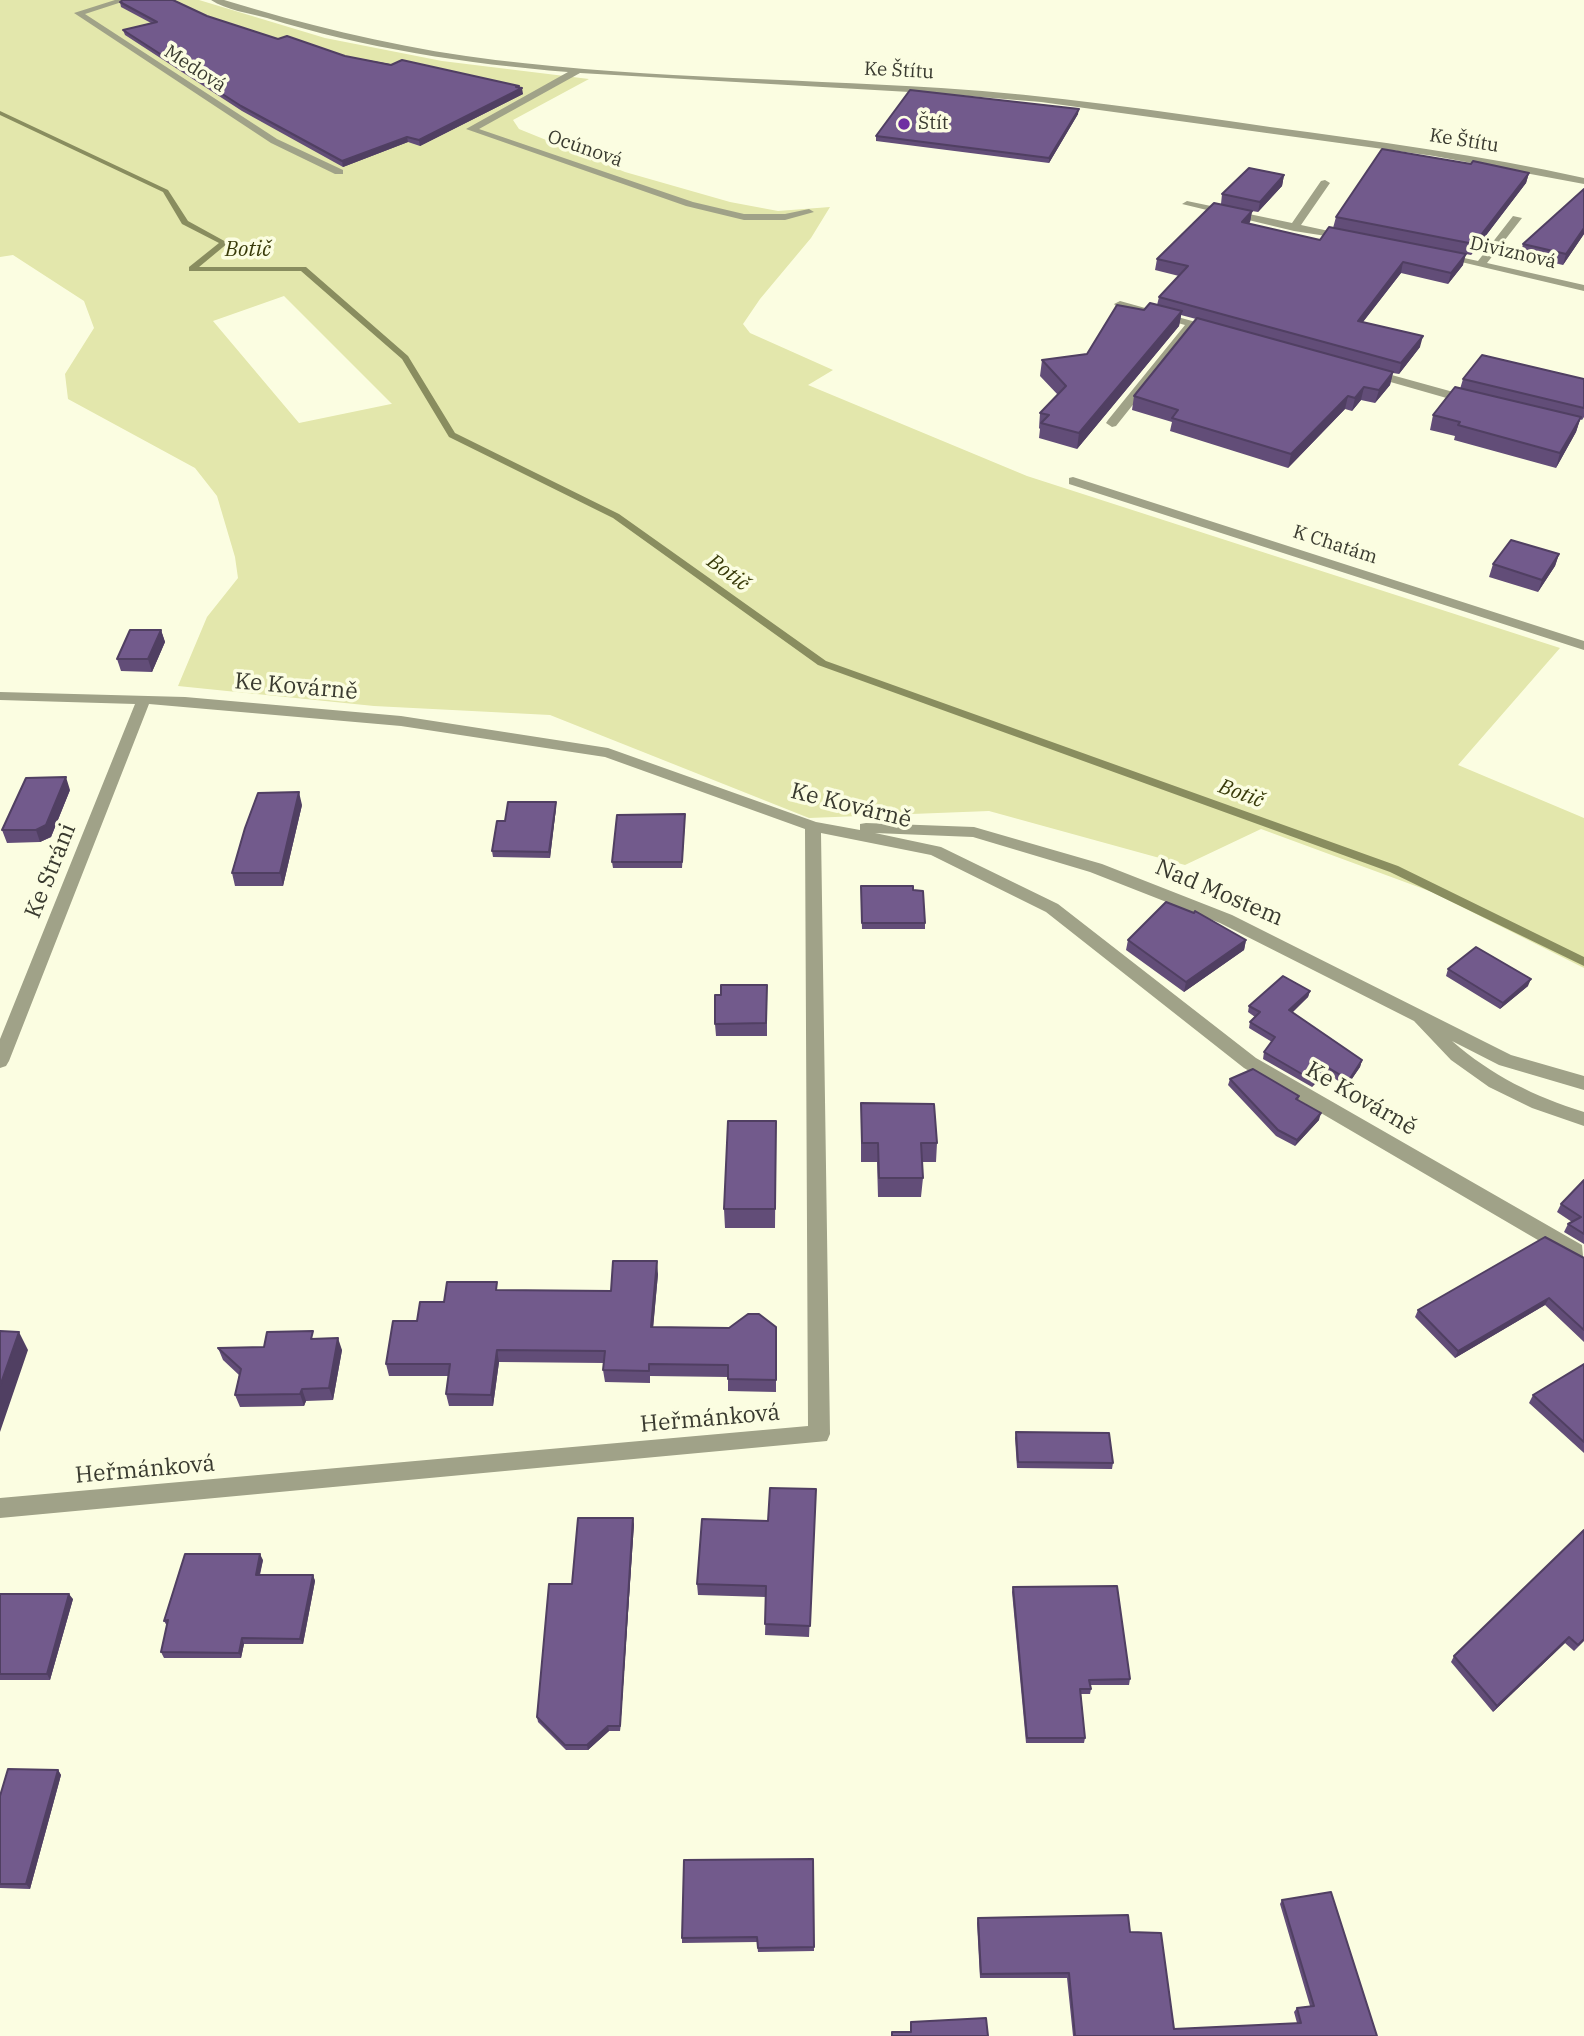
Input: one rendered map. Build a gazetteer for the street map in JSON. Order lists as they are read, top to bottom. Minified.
{"streets":{"street":["Medová","Ke Štítu","Ocúnová","Diviznová","K Chatám","Ke Kovárně","Ke Stráni","Nad Mostem","Heřmánková"]},"crossings":[["Ke Štítu","Ocúnová"],["Ke Kovárně","Ke Stráni"],["Ke Kovárně","Nad Mostem"],["Ke Kovárně","Heřmánková"],["Nad Mostem","Heřmánková"]],"water":["Botič"],"places":["Štít"]}
